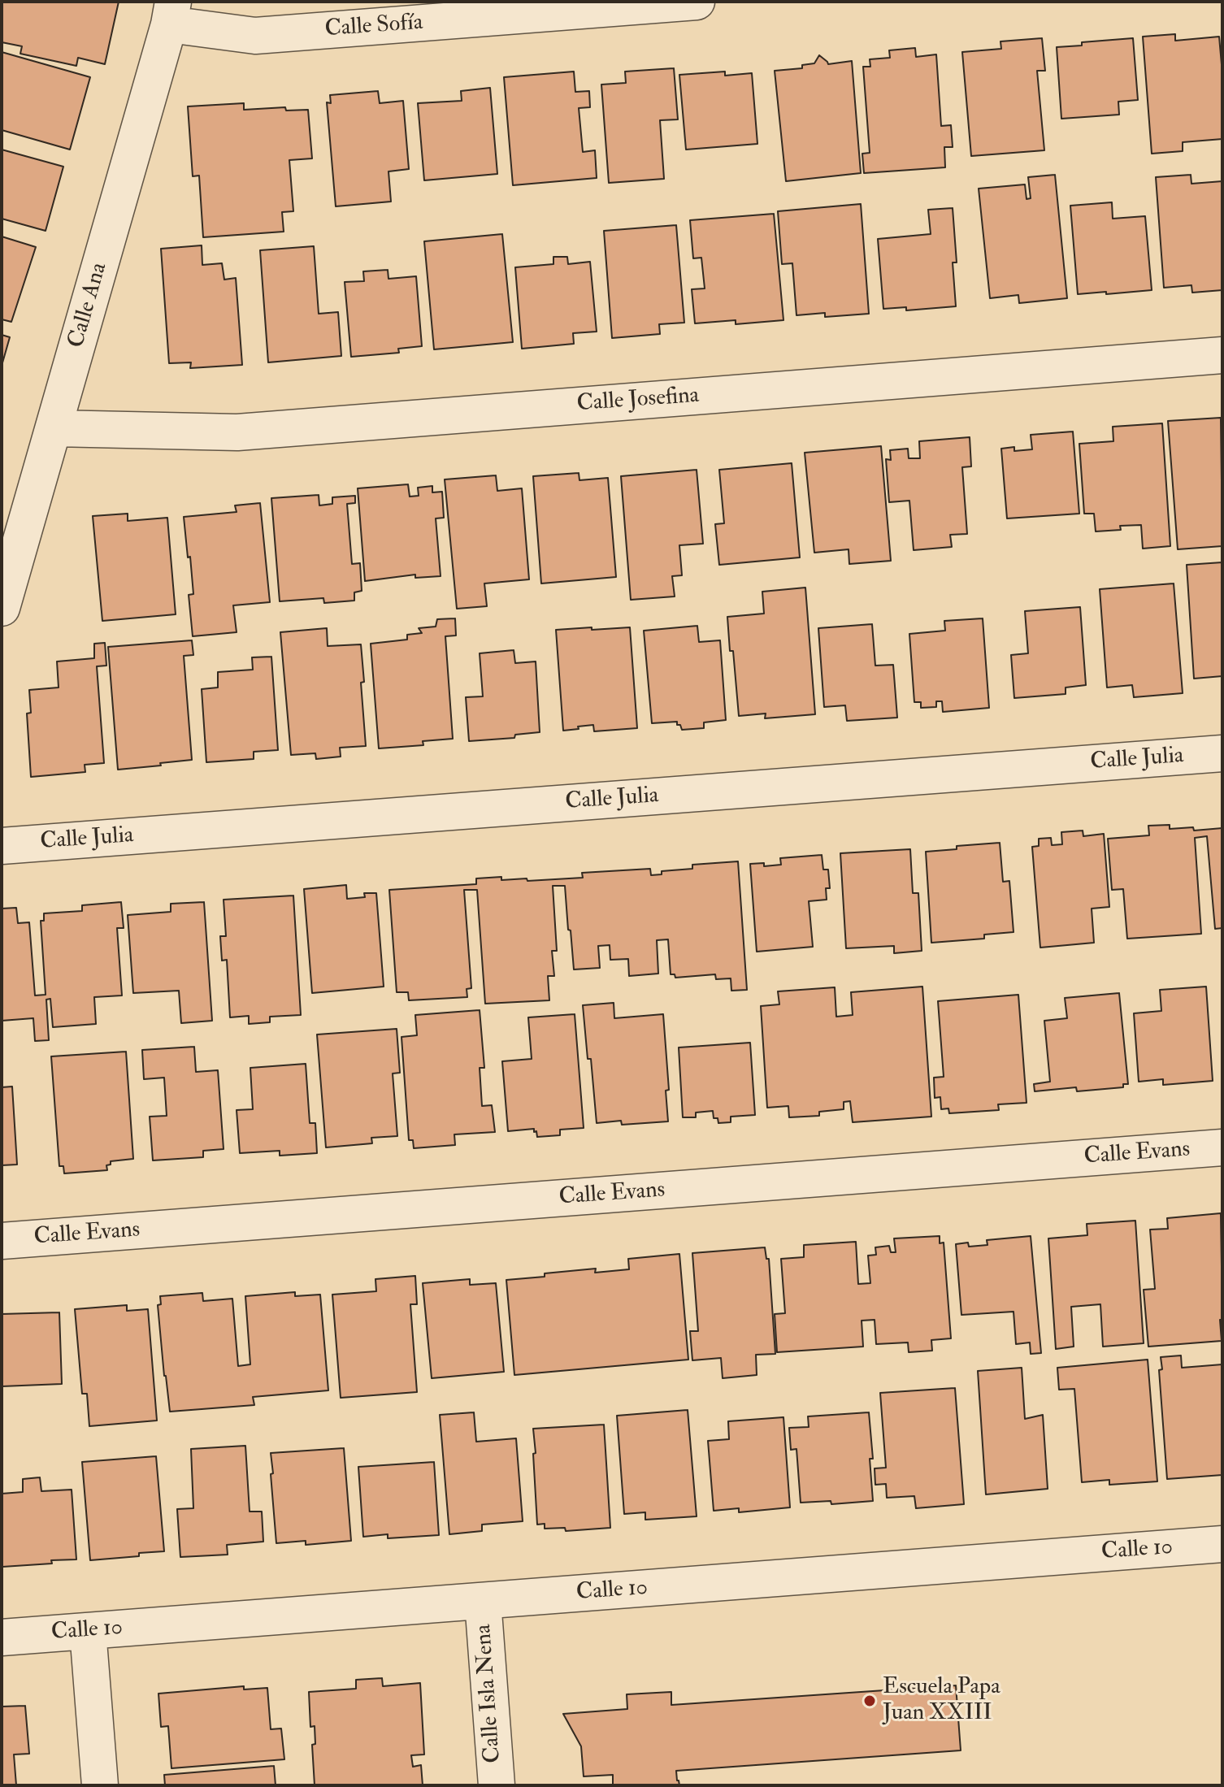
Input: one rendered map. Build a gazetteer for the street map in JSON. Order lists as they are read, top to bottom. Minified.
{"streets":{"street":["Calle Sofía","Calle Ana","Calle Josefina","Calle Julia","Calle Evans","Calle 10","Calle Isla Nena"]},"crossings":[["Calle Sofía","Calle Ana"],["Calle Ana","Calle Josefina"],["Calle 10","Calle Isla Nena"]],"places":["Escuela Papa Juan XXIII"]}
